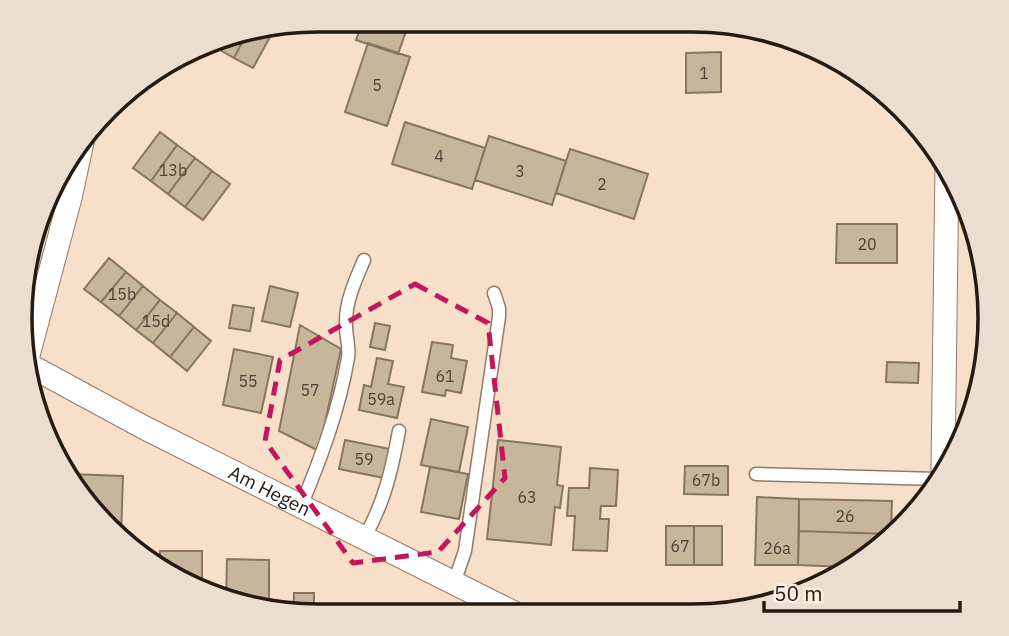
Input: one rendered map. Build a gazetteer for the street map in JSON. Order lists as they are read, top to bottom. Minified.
{"streets":{"street":["Am Hegen"]},"house_numbers":["1","5","4","13b","3","2","20","15b","15d","61","55","57","59a","59","67b","63","26","67","26a"],"scale_bar":"50 m"}
